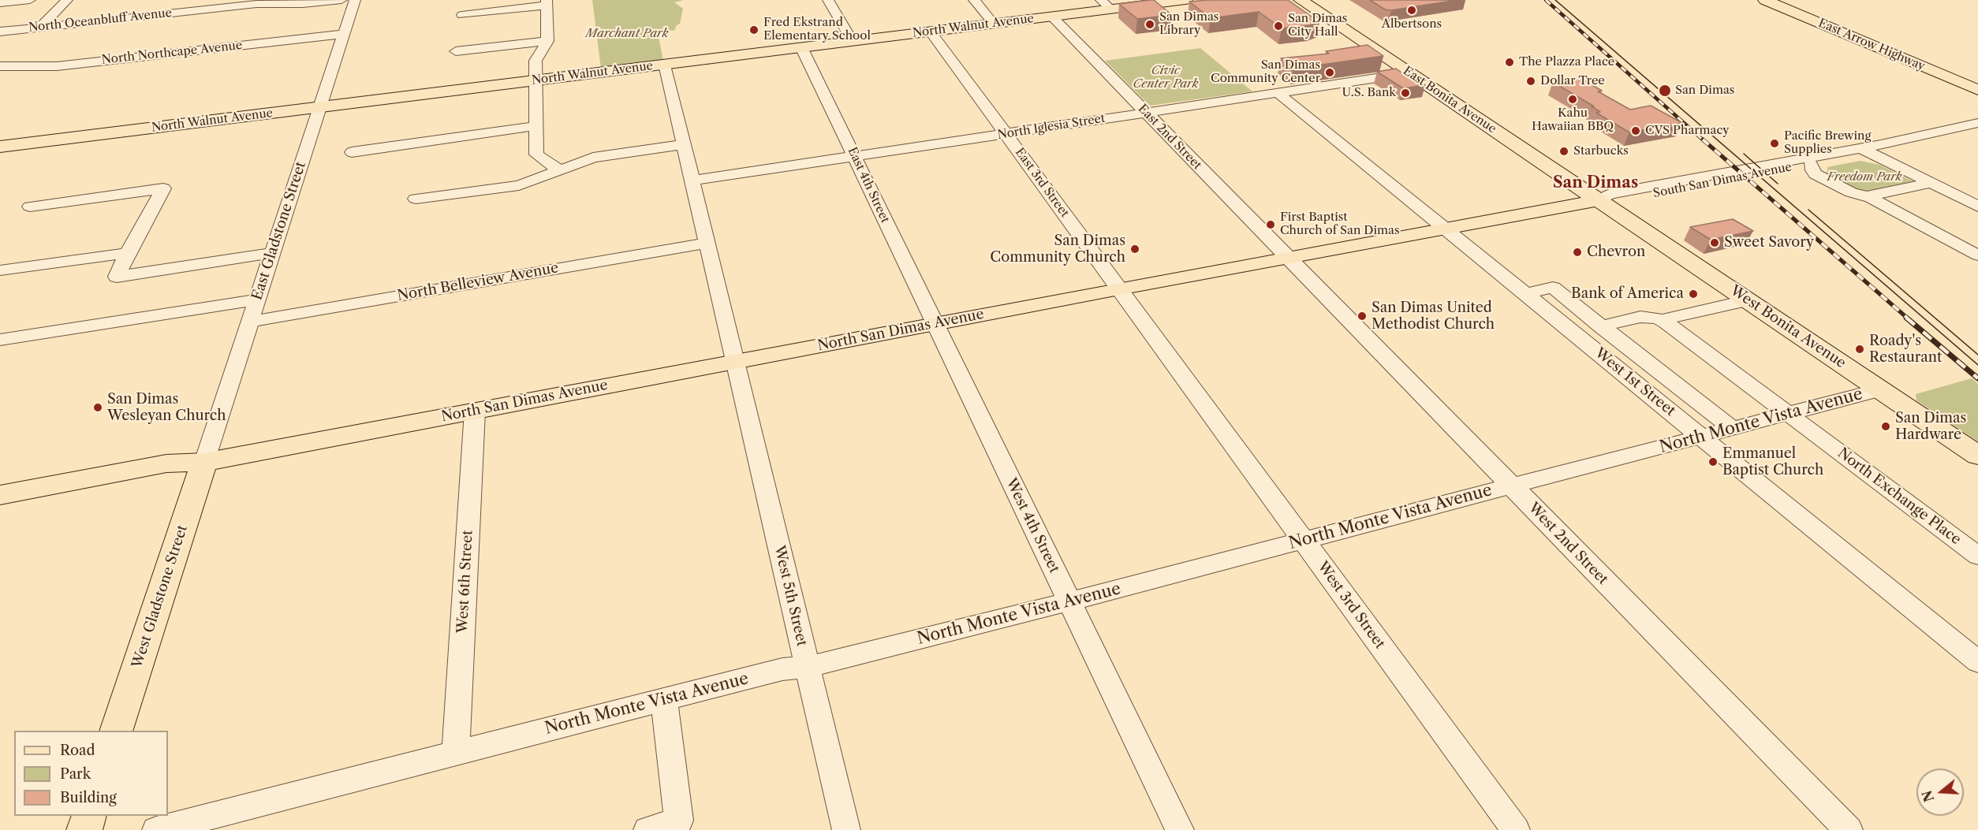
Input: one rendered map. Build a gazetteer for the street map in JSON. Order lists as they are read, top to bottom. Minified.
{"streets":{"main road":["North Walnut Avenue","East Arrow Highway","East Bonita Avenue","West Bonita Avenue","North San Dimas Avenue","West Gladstone Street"],"street":["North Oceanbluff Avenue","North Northcape Avenue","North Iglesia Street","East 2nd Street","South San Dimas Avenue","East 3rd Street","East 4th Street","East Gladstone Street","North Belleview Avenue","West 1st Street","North Monte Vista Avenue","North Exchange Place","West 4th Street","West 2nd Street","West 6th Street","West 5th Street","West 3rd Street"]},"crossings":[["North Walnut Avenue","East 2nd Street"],["North Walnut Avenue","East 3rd Street"],["North Walnut Avenue","East 4th Street"],["North Walnut Avenue","East Gladstone Street"],["North Walnut Avenue","West 5th Street"],["North Northcape Avenue","East Gladstone Street"],["East Bonita Avenue","North Iglesia Street"],["East Bonita Avenue","South San Dimas Avenue"],["East Bonita Avenue","West Bonita Avenue"],["East Bonita Avenue","North San Dimas Avenue"],["North Iglesia Street","East 2nd Street"],["North Iglesia Street","East 3rd Street"],["North Iglesia Street","East 4th Street"],["North Iglesia Street","West 1st Street"],["North Iglesia Street","West 5th Street"],["East 2nd Street","North San Dimas Avenue"],["East 2nd Street","West 2nd Street"],["South San Dimas Avenue","West Bonita Avenue"],["South San Dimas Avenue","North San Dimas Avenue"],["East 3rd Street","North San Dimas Avenue"],["East 3rd Street","West 3rd Street"],["East 4th Street","North San Dimas Avenue"],["East 4th Street","West 4th Street"],["East Gladstone Street","North Belleview Avenue"],["East Gladstone Street","North San Dimas Avenue"],["East Gladstone Street","West Gladstone Street"],["North Belleview Avenue","West 5th Street"],["West Bonita Avenue","North San Dimas Avenue"],["West Bonita Avenue","North Monte Vista Avenue"],["North San Dimas Avenue","West 1st Street"],["North San Dimas Avenue","West 4th Street"],["North San Dimas Avenue","West 2nd Street"],["North San Dimas Avenue","West 6th Street"],["North San Dimas Avenue","West 5th Street"],["North San Dimas Avenue","West Gladstone Street"],["North San Dimas Avenue","West 3rd Street"],["West 1st Street","North Monte Vista Avenue"],["North Monte Vista Avenue","North Exchange Place"],["North Monte Vista Avenue","West 4th Street"],["North Monte Vista Avenue","West 2nd Street"],["North Monte Vista Avenue","West 6th Street"],["North Monte Vista Avenue","West 5th Street"],["North Monte Vista Avenue","West 3rd Street"]],"districts":["San Dimas"],"parks":["Marchant Park","Civic Center Park","Freedom Park"],"places":["Albertsons","San Dimas Library","San Dimas City Hall","Fred Ekstrand Elementary School","The Plazza Place","San Dimas Community Center","Dollar Tree","San Dimas","U.S. Bank","Kahu Hawaiian BBQ","CVS Pharmacy","Pacific Brewing Supplies","Starbucks","First Baptist Church of San Dimas","Sweet Savory","San Dimas Community Church","Chevron","Bank of America","San Dimas United Methodist Church","Roady's Restaurant","San Dimas Wesleyan Church","San Dimas Hardware","Emmanuel Baptist Church"],"legend":["Road","Park","Building"],"north":"left"}
